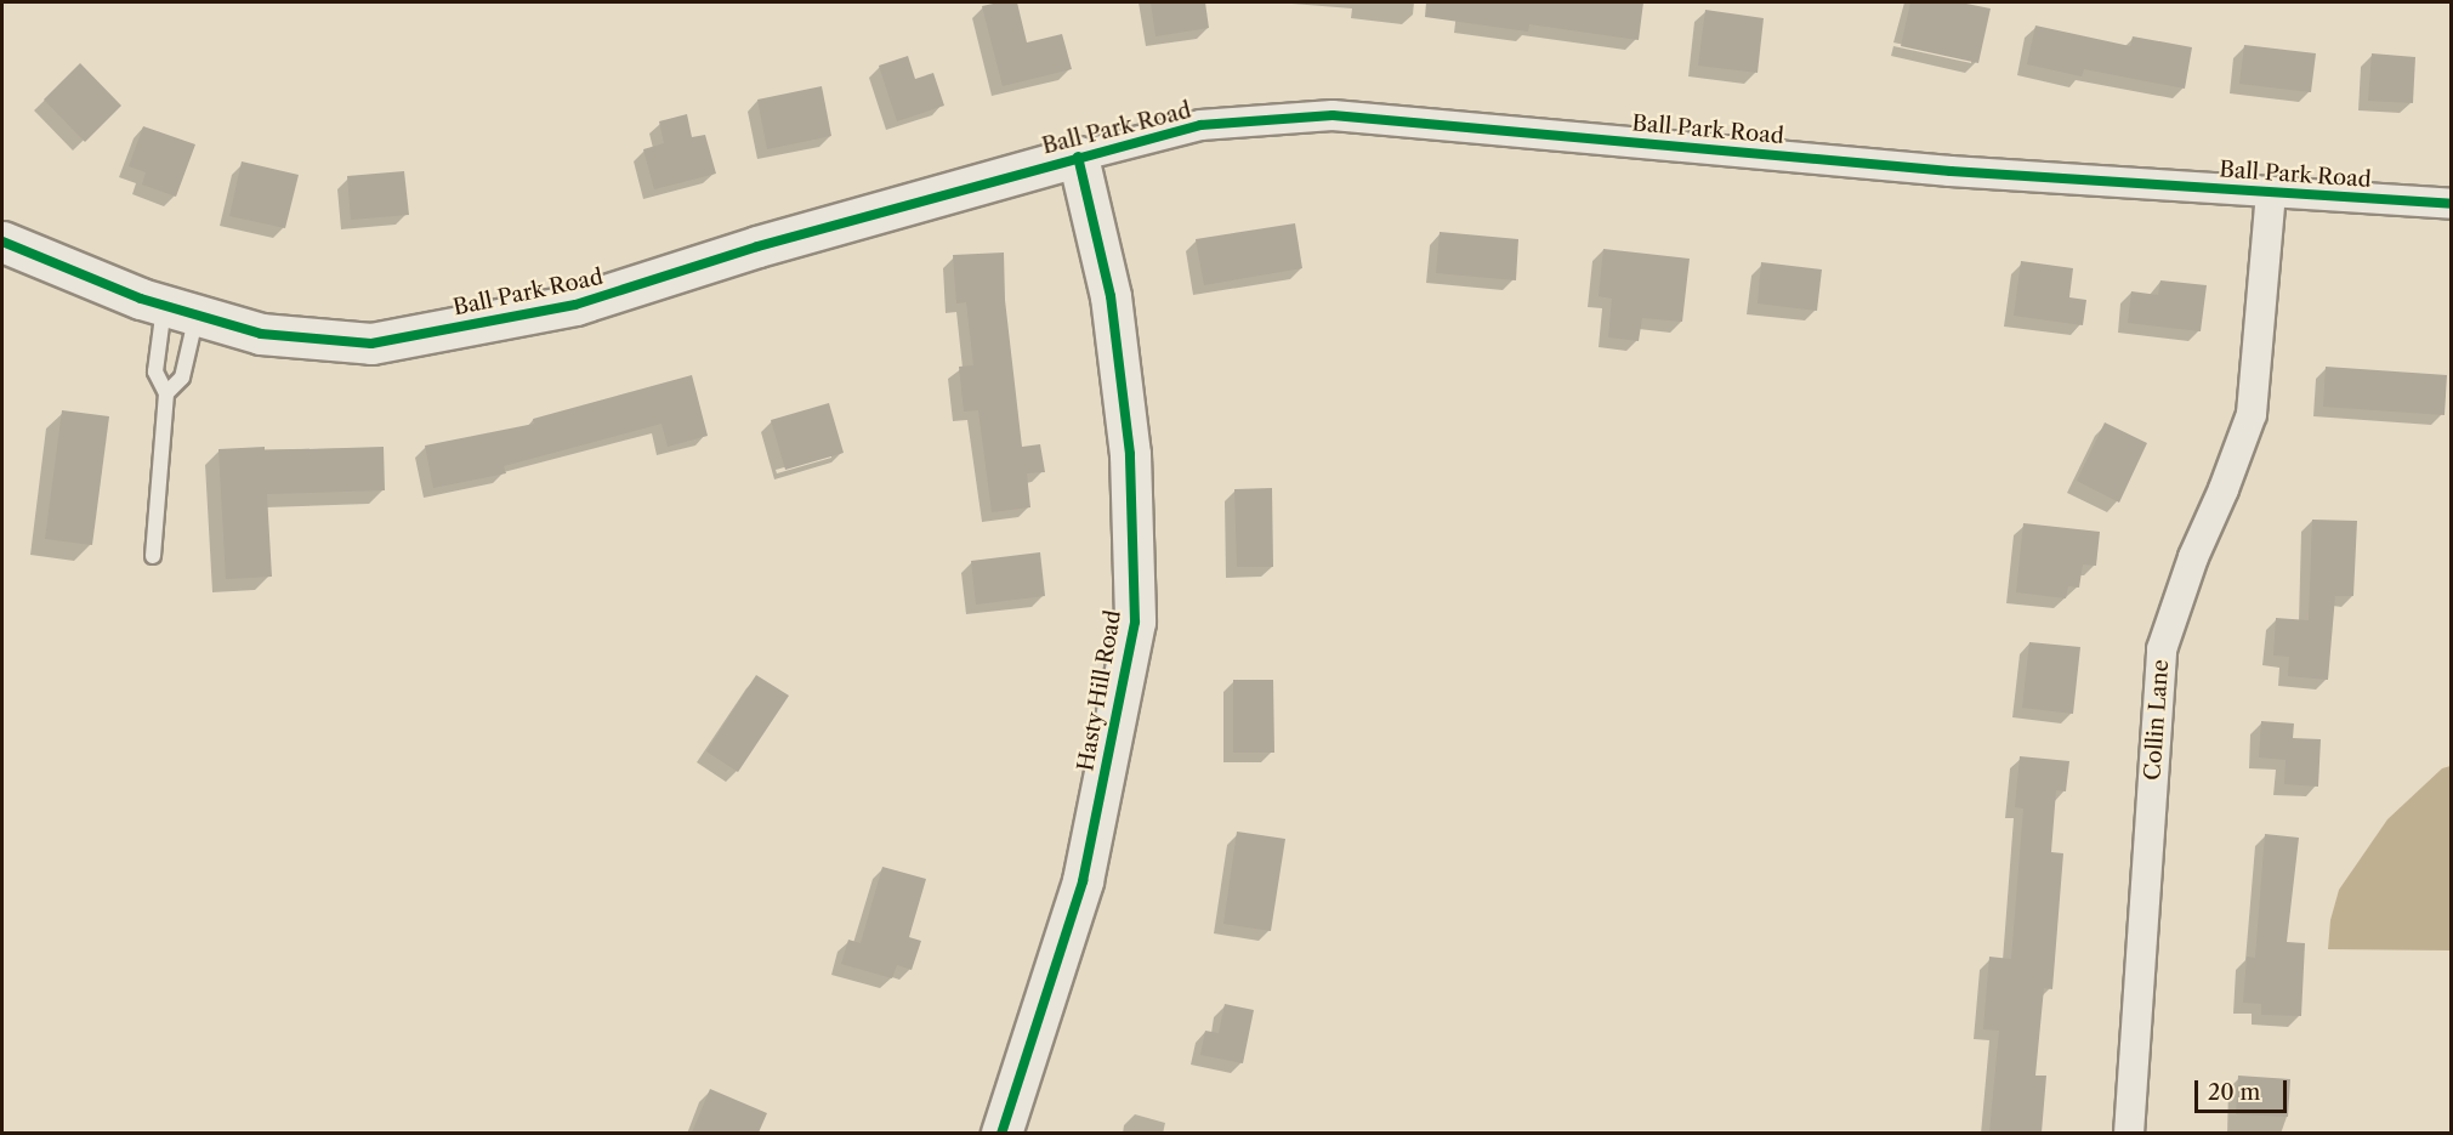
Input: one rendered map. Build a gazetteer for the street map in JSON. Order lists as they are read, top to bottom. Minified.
{"streets":{"street":["Ball Park Road","Hasty Hill Road","Collin Lane"]},"crossings":[["Ball Park Road","Hasty Hill Road"],["Ball Park Road","Collin Lane"]],"scale_bar":"20 m"}
